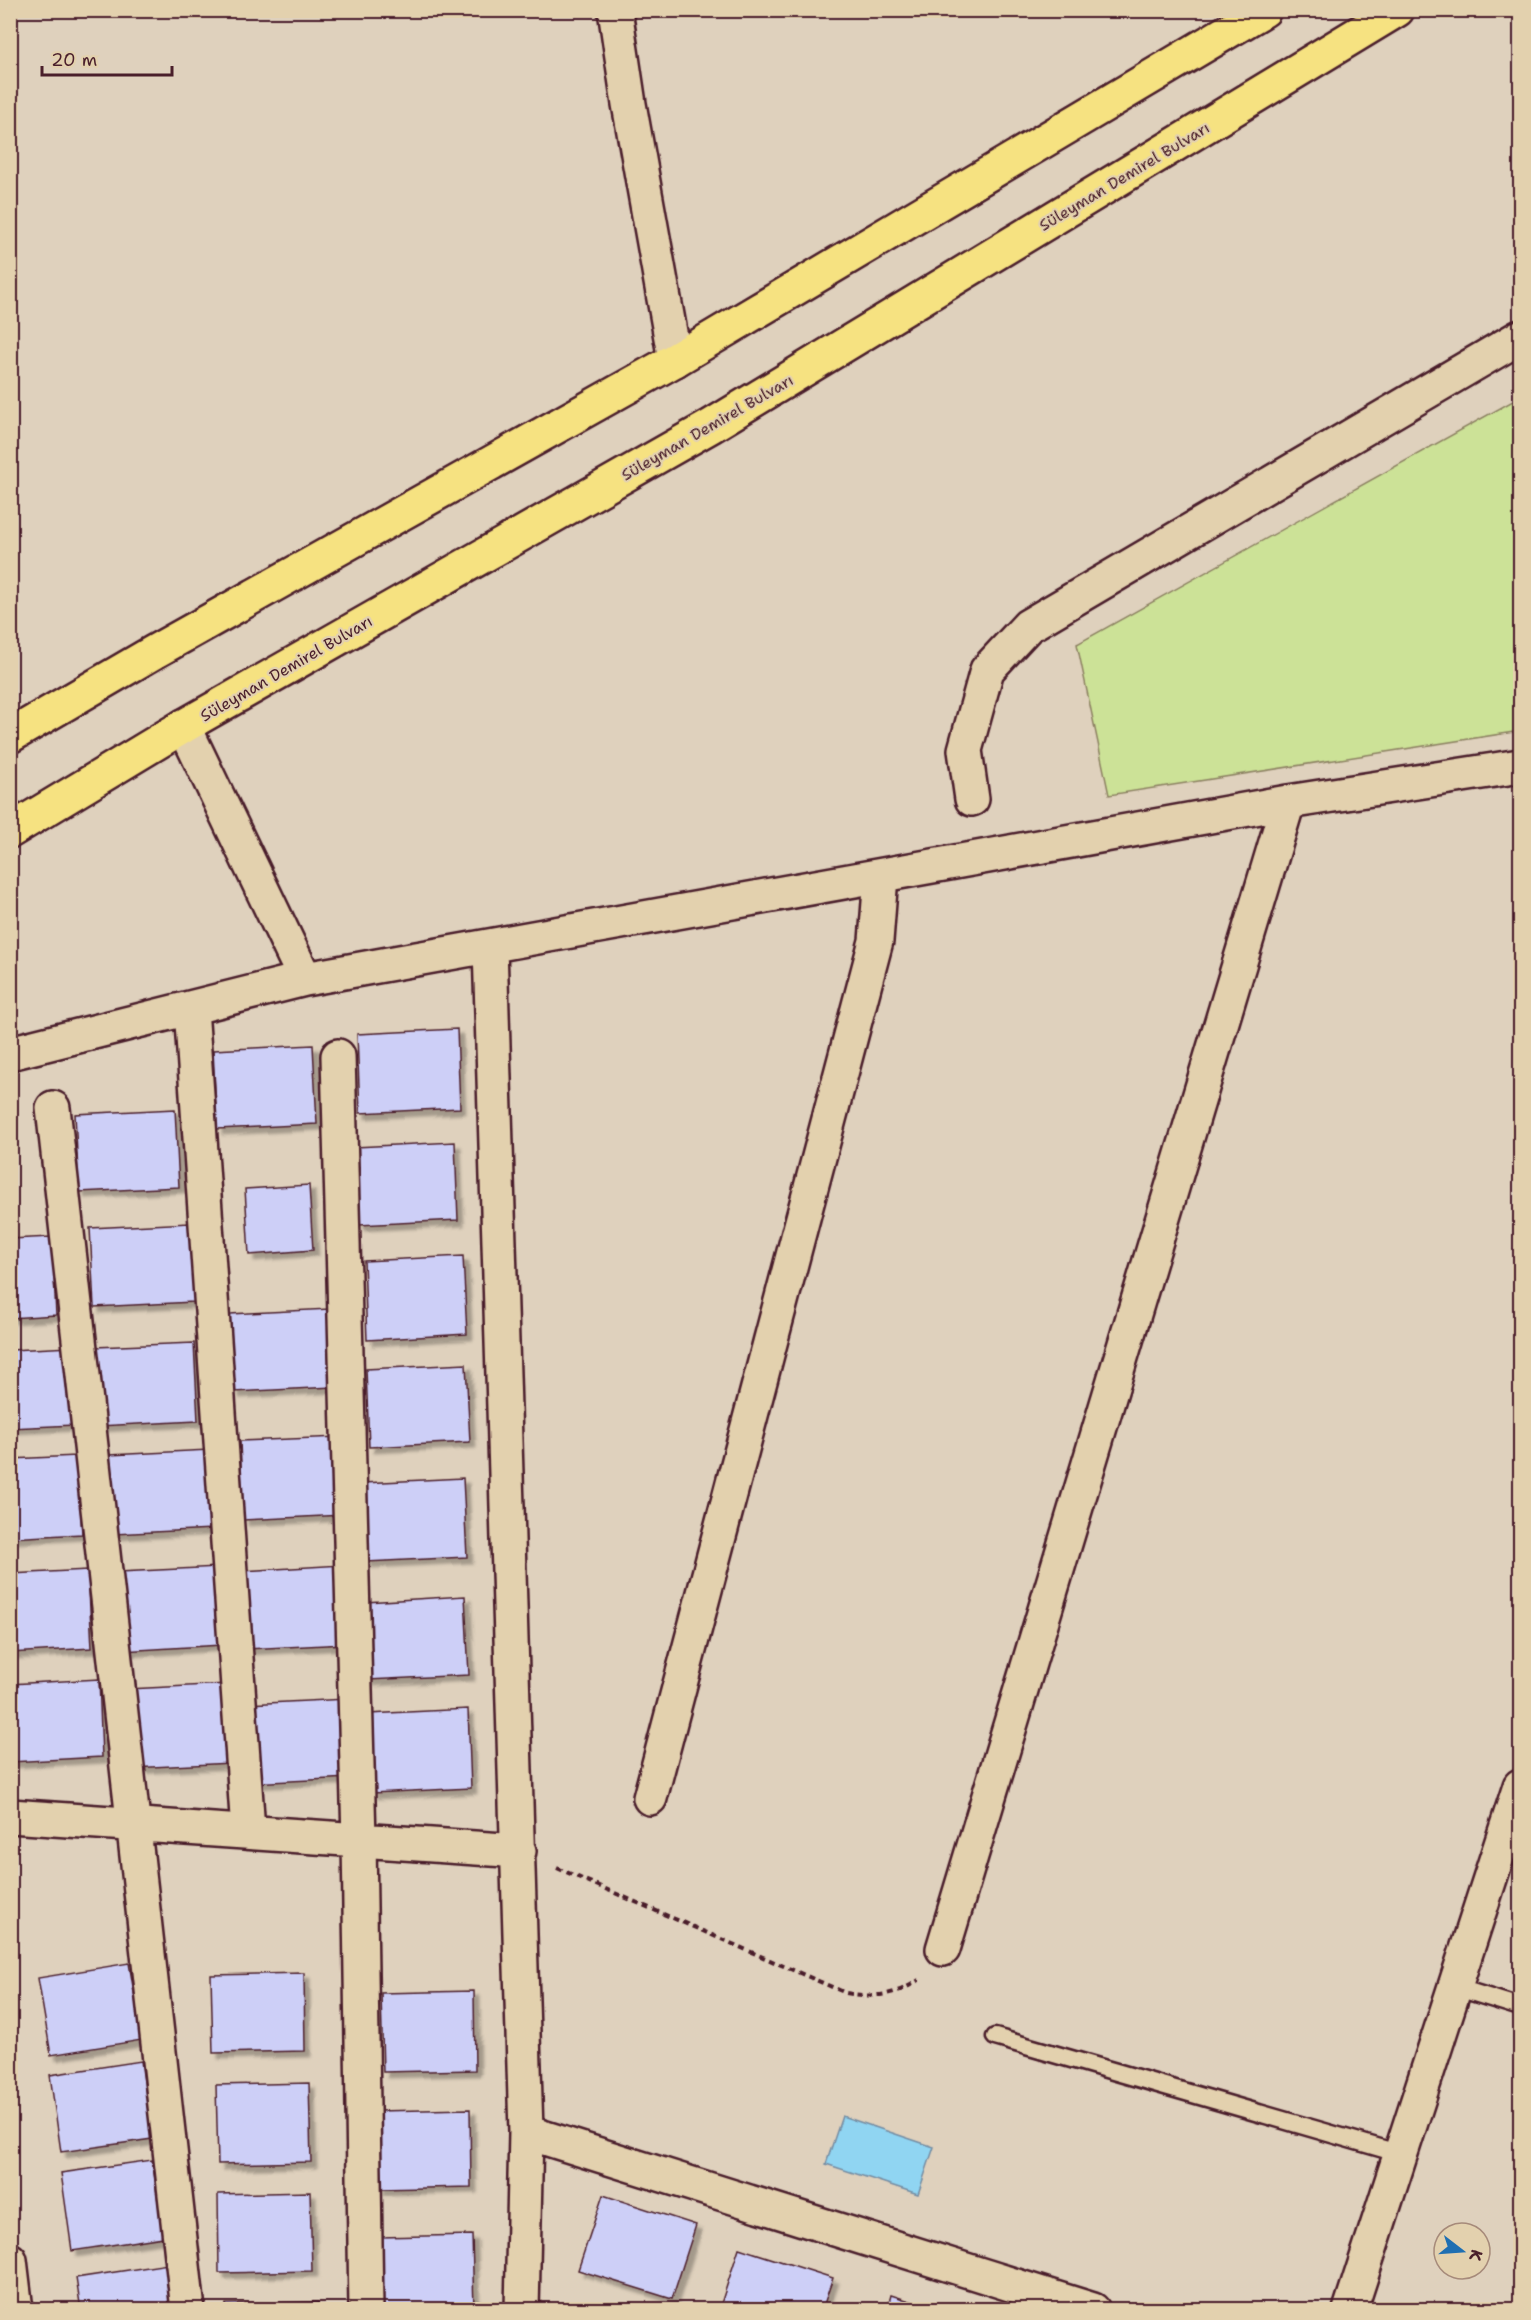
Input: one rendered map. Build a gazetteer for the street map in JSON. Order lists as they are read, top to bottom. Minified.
{"streets":{"highway":["Süleyman Demirel Bulvarı"]},"scale_bar":"20 m","north":"right"}
